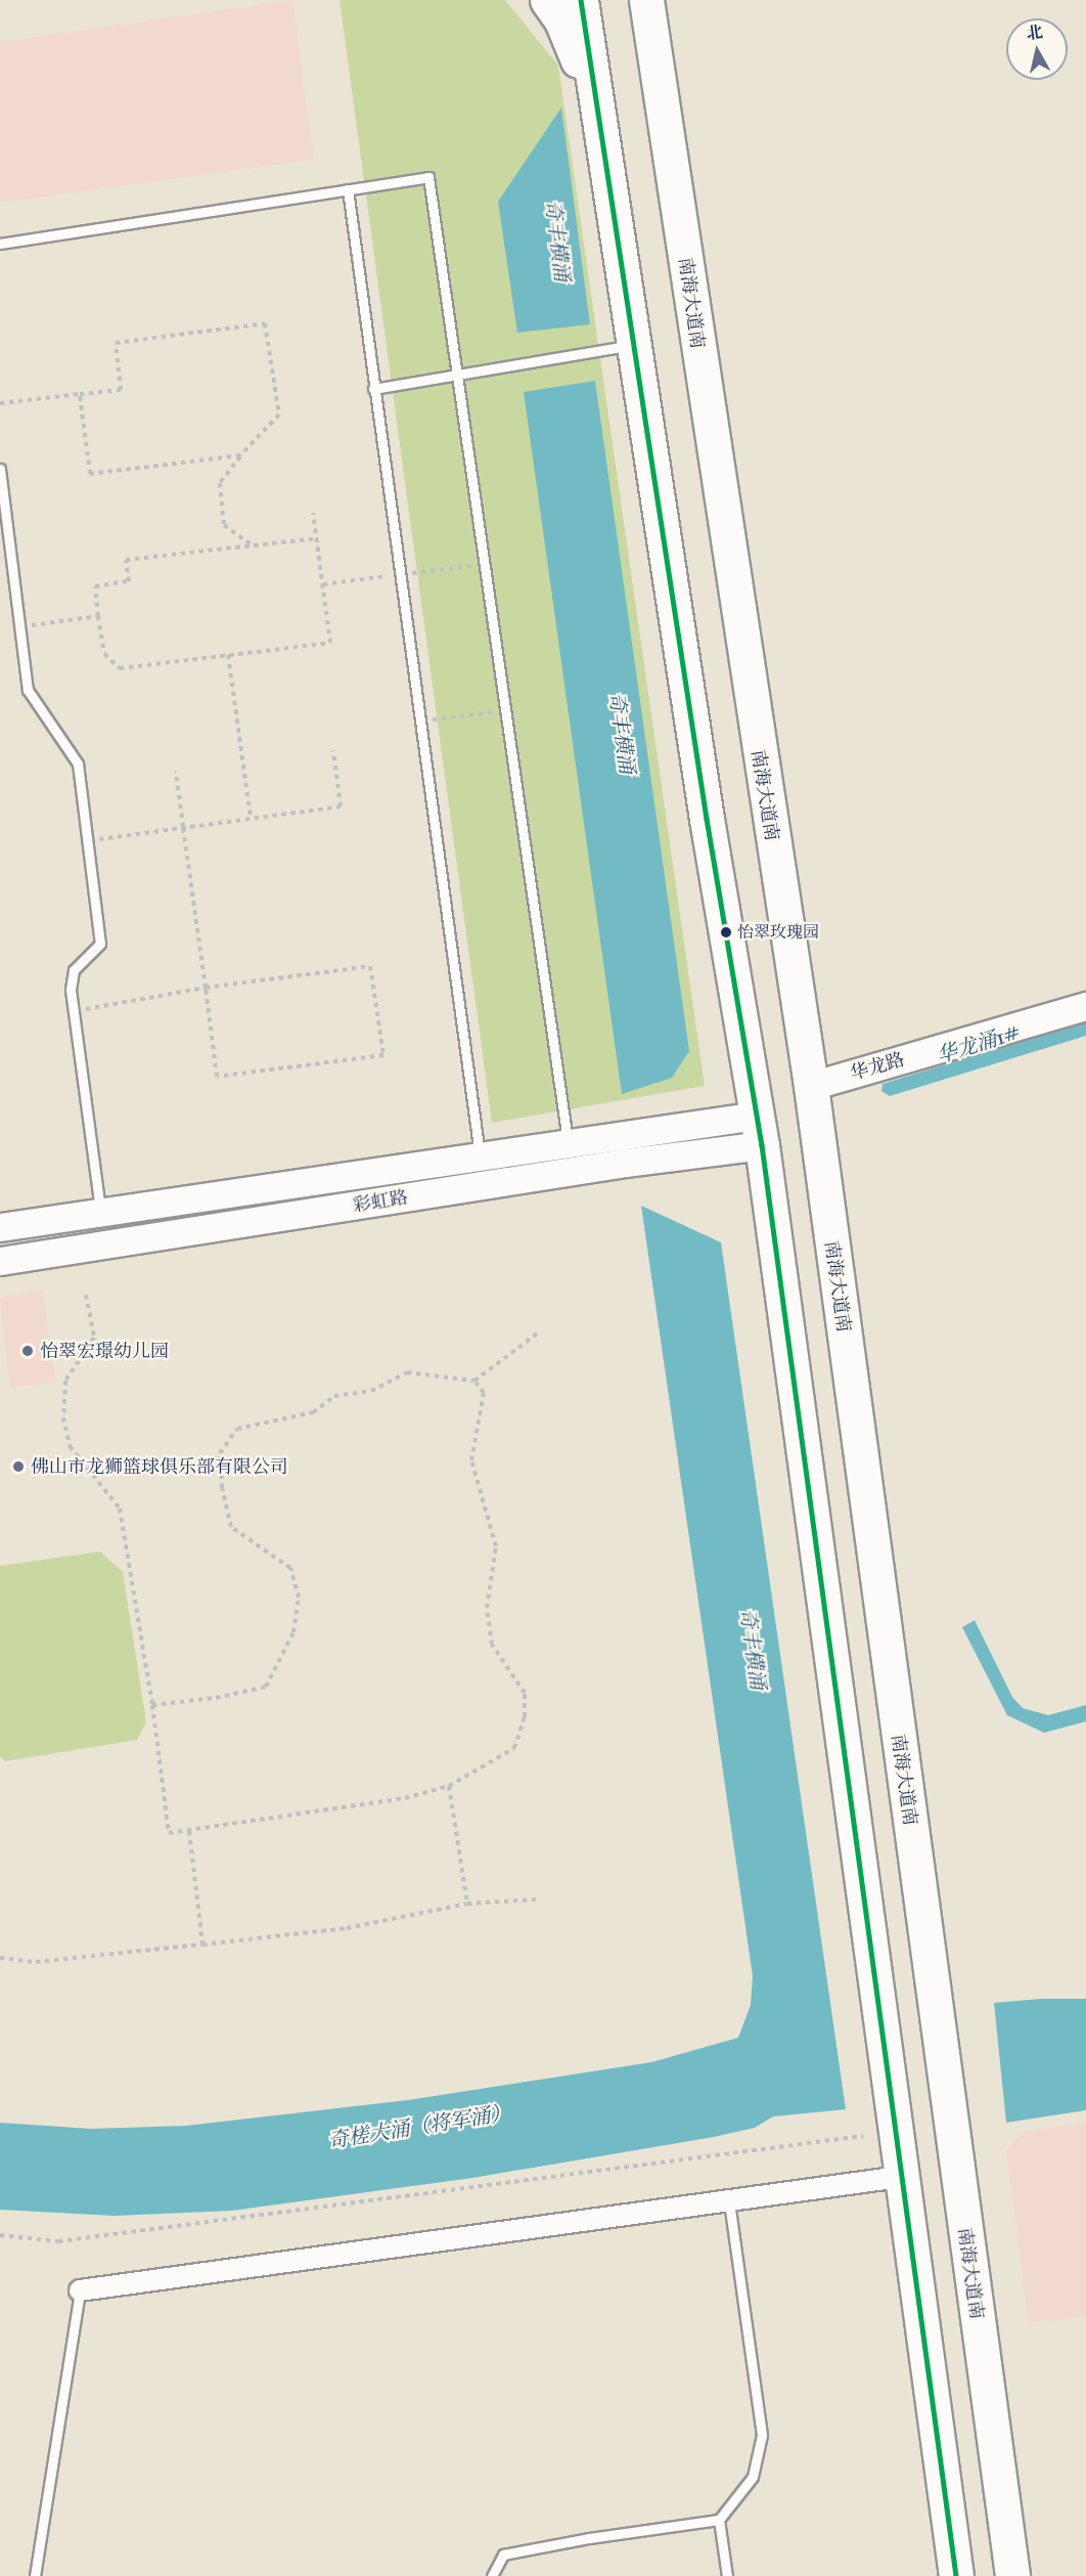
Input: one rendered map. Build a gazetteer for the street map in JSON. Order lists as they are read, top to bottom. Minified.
{"streets":{"highway":["南海大道南"],"street":["华龙路","彩虹路"]},"crossings":[["南海大道南","华龙路"]],"water":["奇丰横涌","华龙涌1#","奇槎大涌（将军涌）"],"places":["怡翠玫瑰园","怡翠宏璟幼儿园","佛山市龙狮篮球俱乐部有限公司"],"north":"top"}
